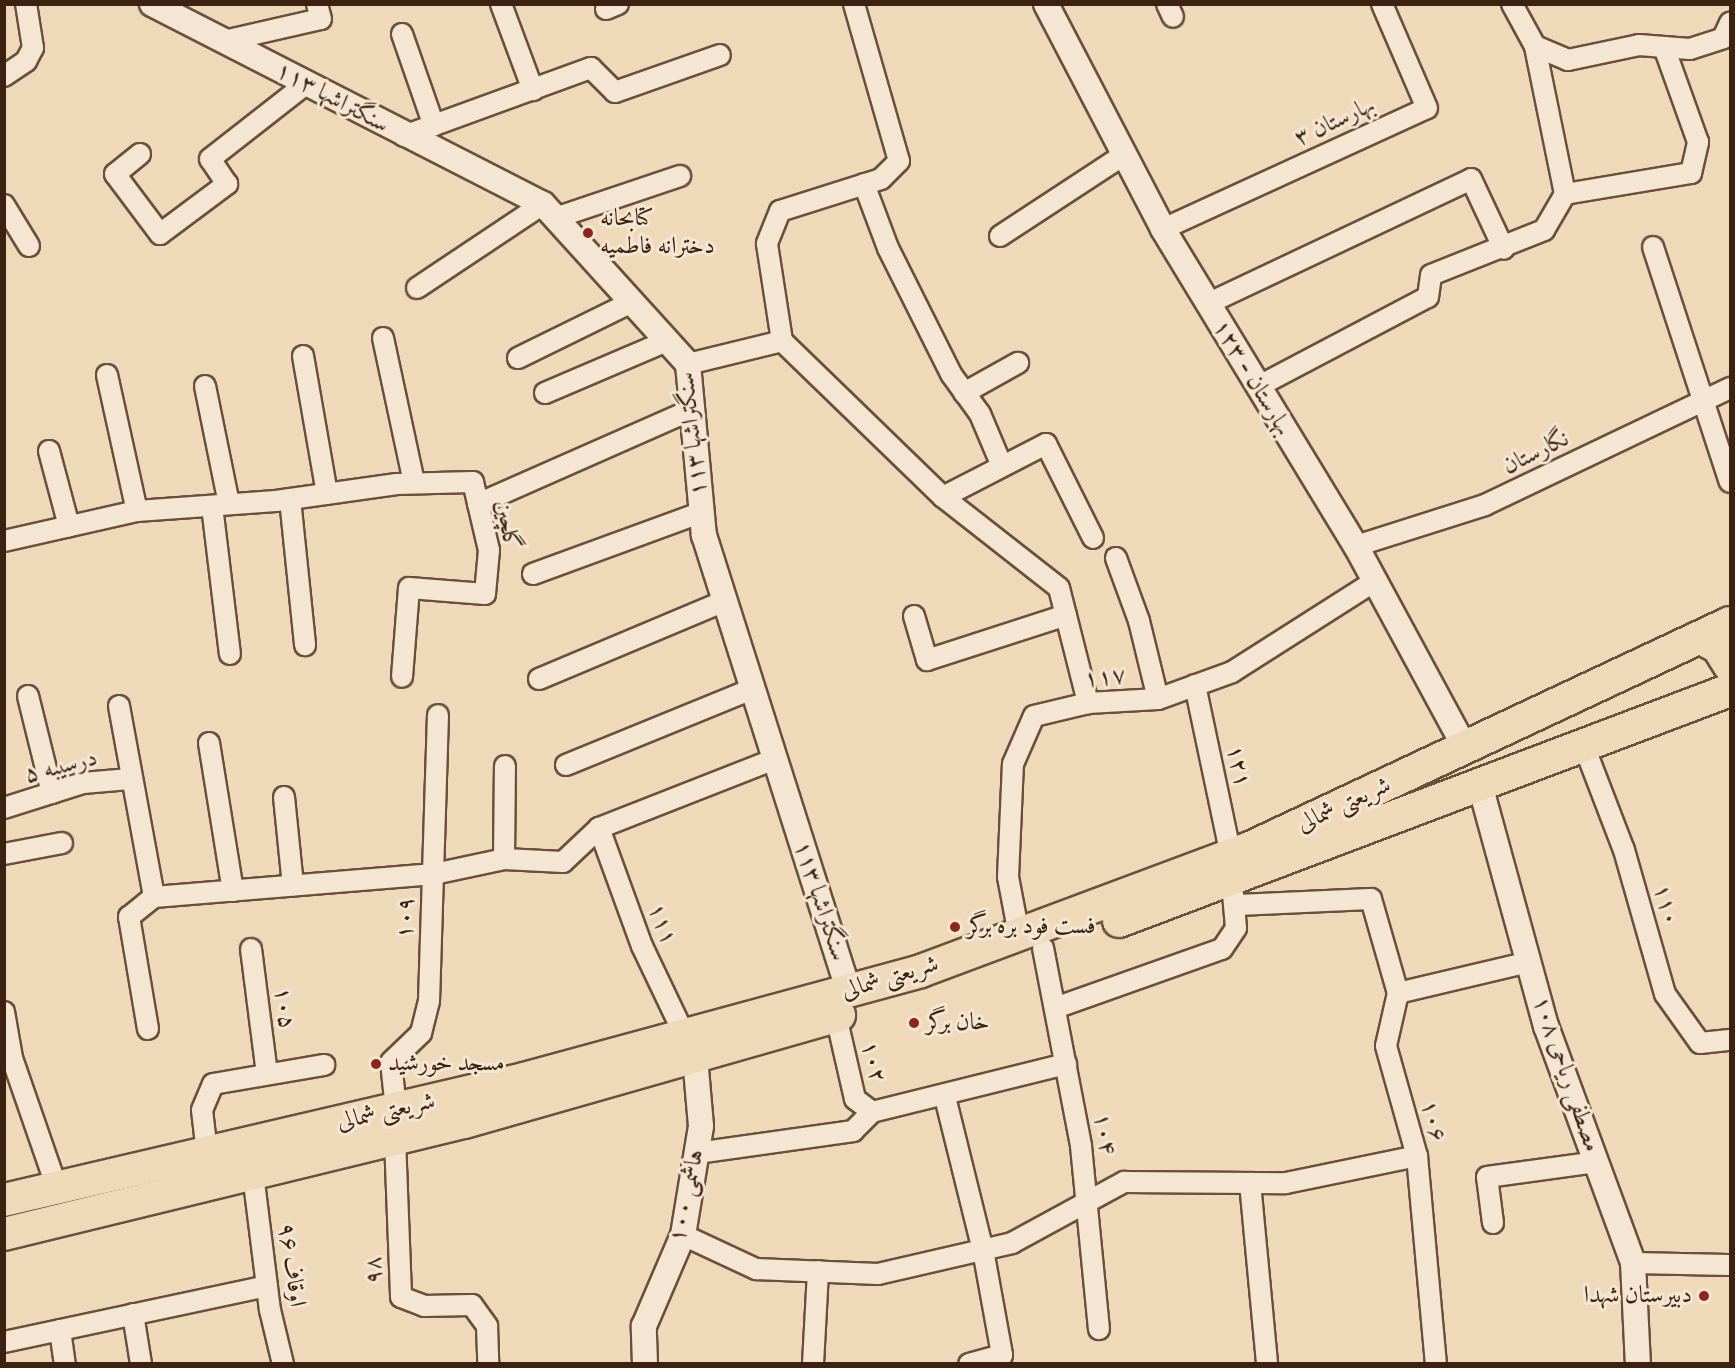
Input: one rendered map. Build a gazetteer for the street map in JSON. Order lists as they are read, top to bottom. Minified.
{"streets":{"main road":["شریعتی شمالی"],"street":["سنگتراشها ۱۱۳","بهارستان ۳","بهارستان - ۱۲۳","نگارستان","گلچین","۱۱۷","۱۲۱","درسیبه ۵","۱۱۰","۱۰۹","۱۱۱","۱۰۵","۱۰۲","مصطفی ریاحی ۱۰۸","۱۰۶","۱۰۴","هاشمی ۱۰۰","اوقاف ۹۶","۹۸"]},"crossings":[["سنگتراشها ۱۱۳","شریعتی شمالی"],["سنگتراشها ۱۱۳","۱۰۲"],["بهارستان ۳","بهارستان - ۱۲۳"],["بهارستان - ۱۲۳","نگارستان"],["بهارستان - ۱۲۳","۱۱۷"],["بهارستان - ۱۲۳","شریعتی شمالی"],["۱۱۷","۱۲۱"],["۱۱۷","شریعتی شمالی"],["۱۱۷","۱۰۴"],["۱۲۱","شریعتی شمالی"],["۱۲۱","۱۰۶"],["شریعتی شمالی","۱۱۰"],["شریعتی شمالی","۱۰۹"],["شریعتی شمالی","۱۱۱"],["شریعتی شمالی","۱۰۲"],["شریعتی شمالی","مصطفی ریاحی ۱۰۸"],["شریعتی شمالی","۱۰۶"],["شریعتی شمالی","۱۰۴"],["شریعتی شمالی","هاشمی ۱۰۰"],["شریعتی شمالی","اوقاف ۹۶"],["شریعتی شمالی","۹۸"],["۱۰۹","۹۸"],["۱۱۱","هاشمی ۱۰۰"]],"places":["کتابحانه دخترانه فاطمیه","فست فود بره برگر","خان برگر","مسجد خورشید","دبیرستان شهدا"]}
